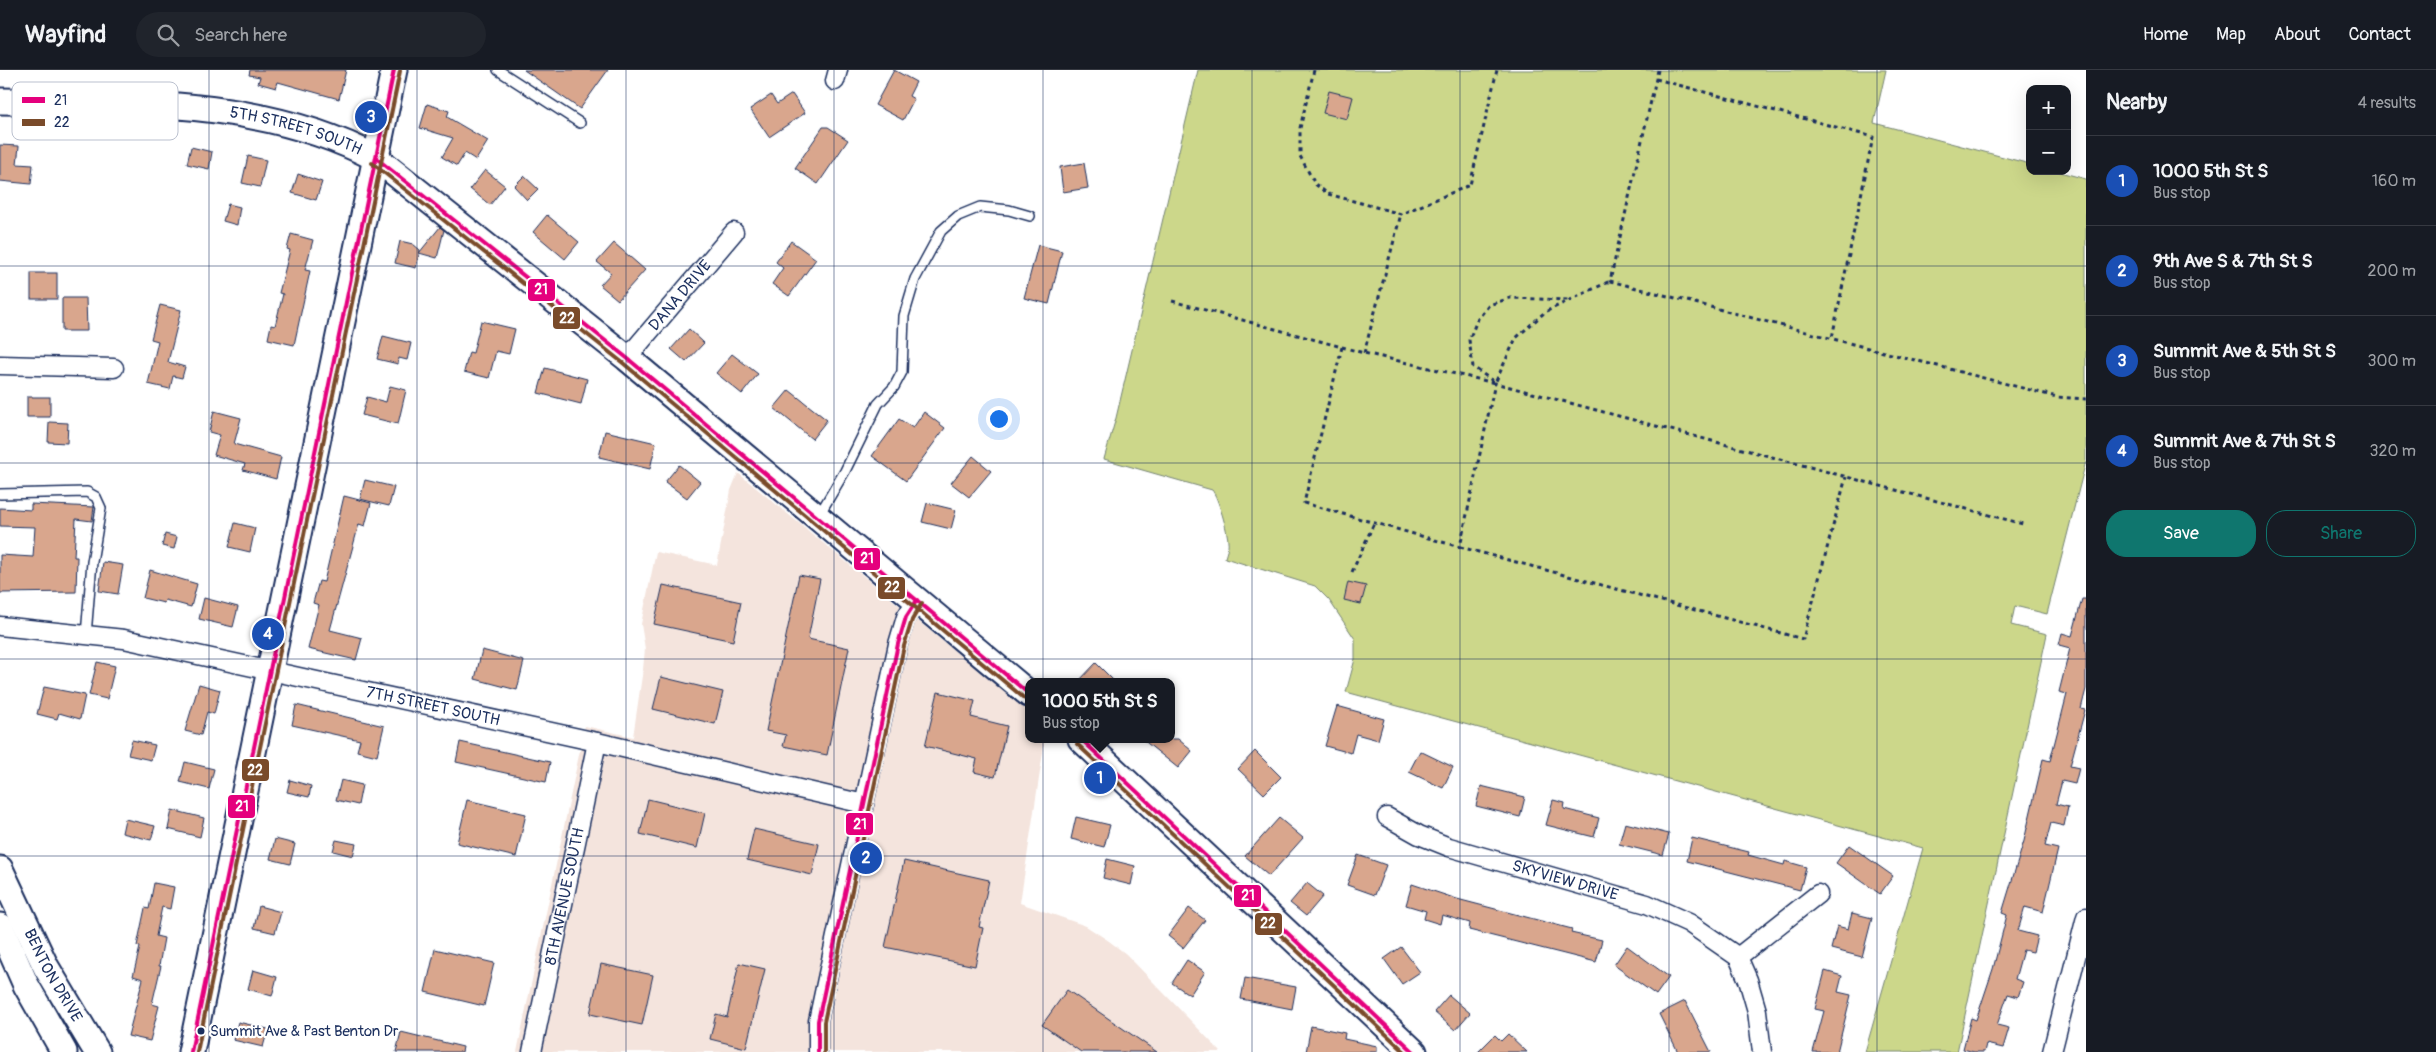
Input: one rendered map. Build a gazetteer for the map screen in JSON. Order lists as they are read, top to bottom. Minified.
{"streets":{"street":["5TH STREET SOUTH","DANA DRIVE","7TH STREET SOUTH","SKYVIEW DRIVE","8TH AVENUE SOUTH","BENTON DRIVE"]},"crossings":[["5TH STREET SOUTH","DANA DRIVE"],["7TH STREET SOUTH","8TH AVENUE SOUTH"]],"places":["Summit Ave & Past Benton Dr"],"lines":["transit line 21","transit line 22"],"legend":["21","22"],"page":{"header":"Wayfind","search":"Search here","nav":["Home","Map","About","Contact"],"heading":["Nearby","4 results"],"map_buttons":["+","−"],"pins":["3","4","1","2"],"list":[{"mark":"1","name":"1000 5th St S","note":"Bus stop","value":"160 m"},{"mark":"2","name":"9th Ave S & 7th St S","note":"Bus stop","value":"200 m"},{"mark":"3","name":"Summit Ave & 5th St S","note":"Bus stop","value":"300 m"},{"mark":"4","name":"Summit Ave & 7th St S","note":"Bus stop","value":"320 m"}],"buttons":["Save","Share"],"popup":["1000 5th St S","Bus stop"]}}
